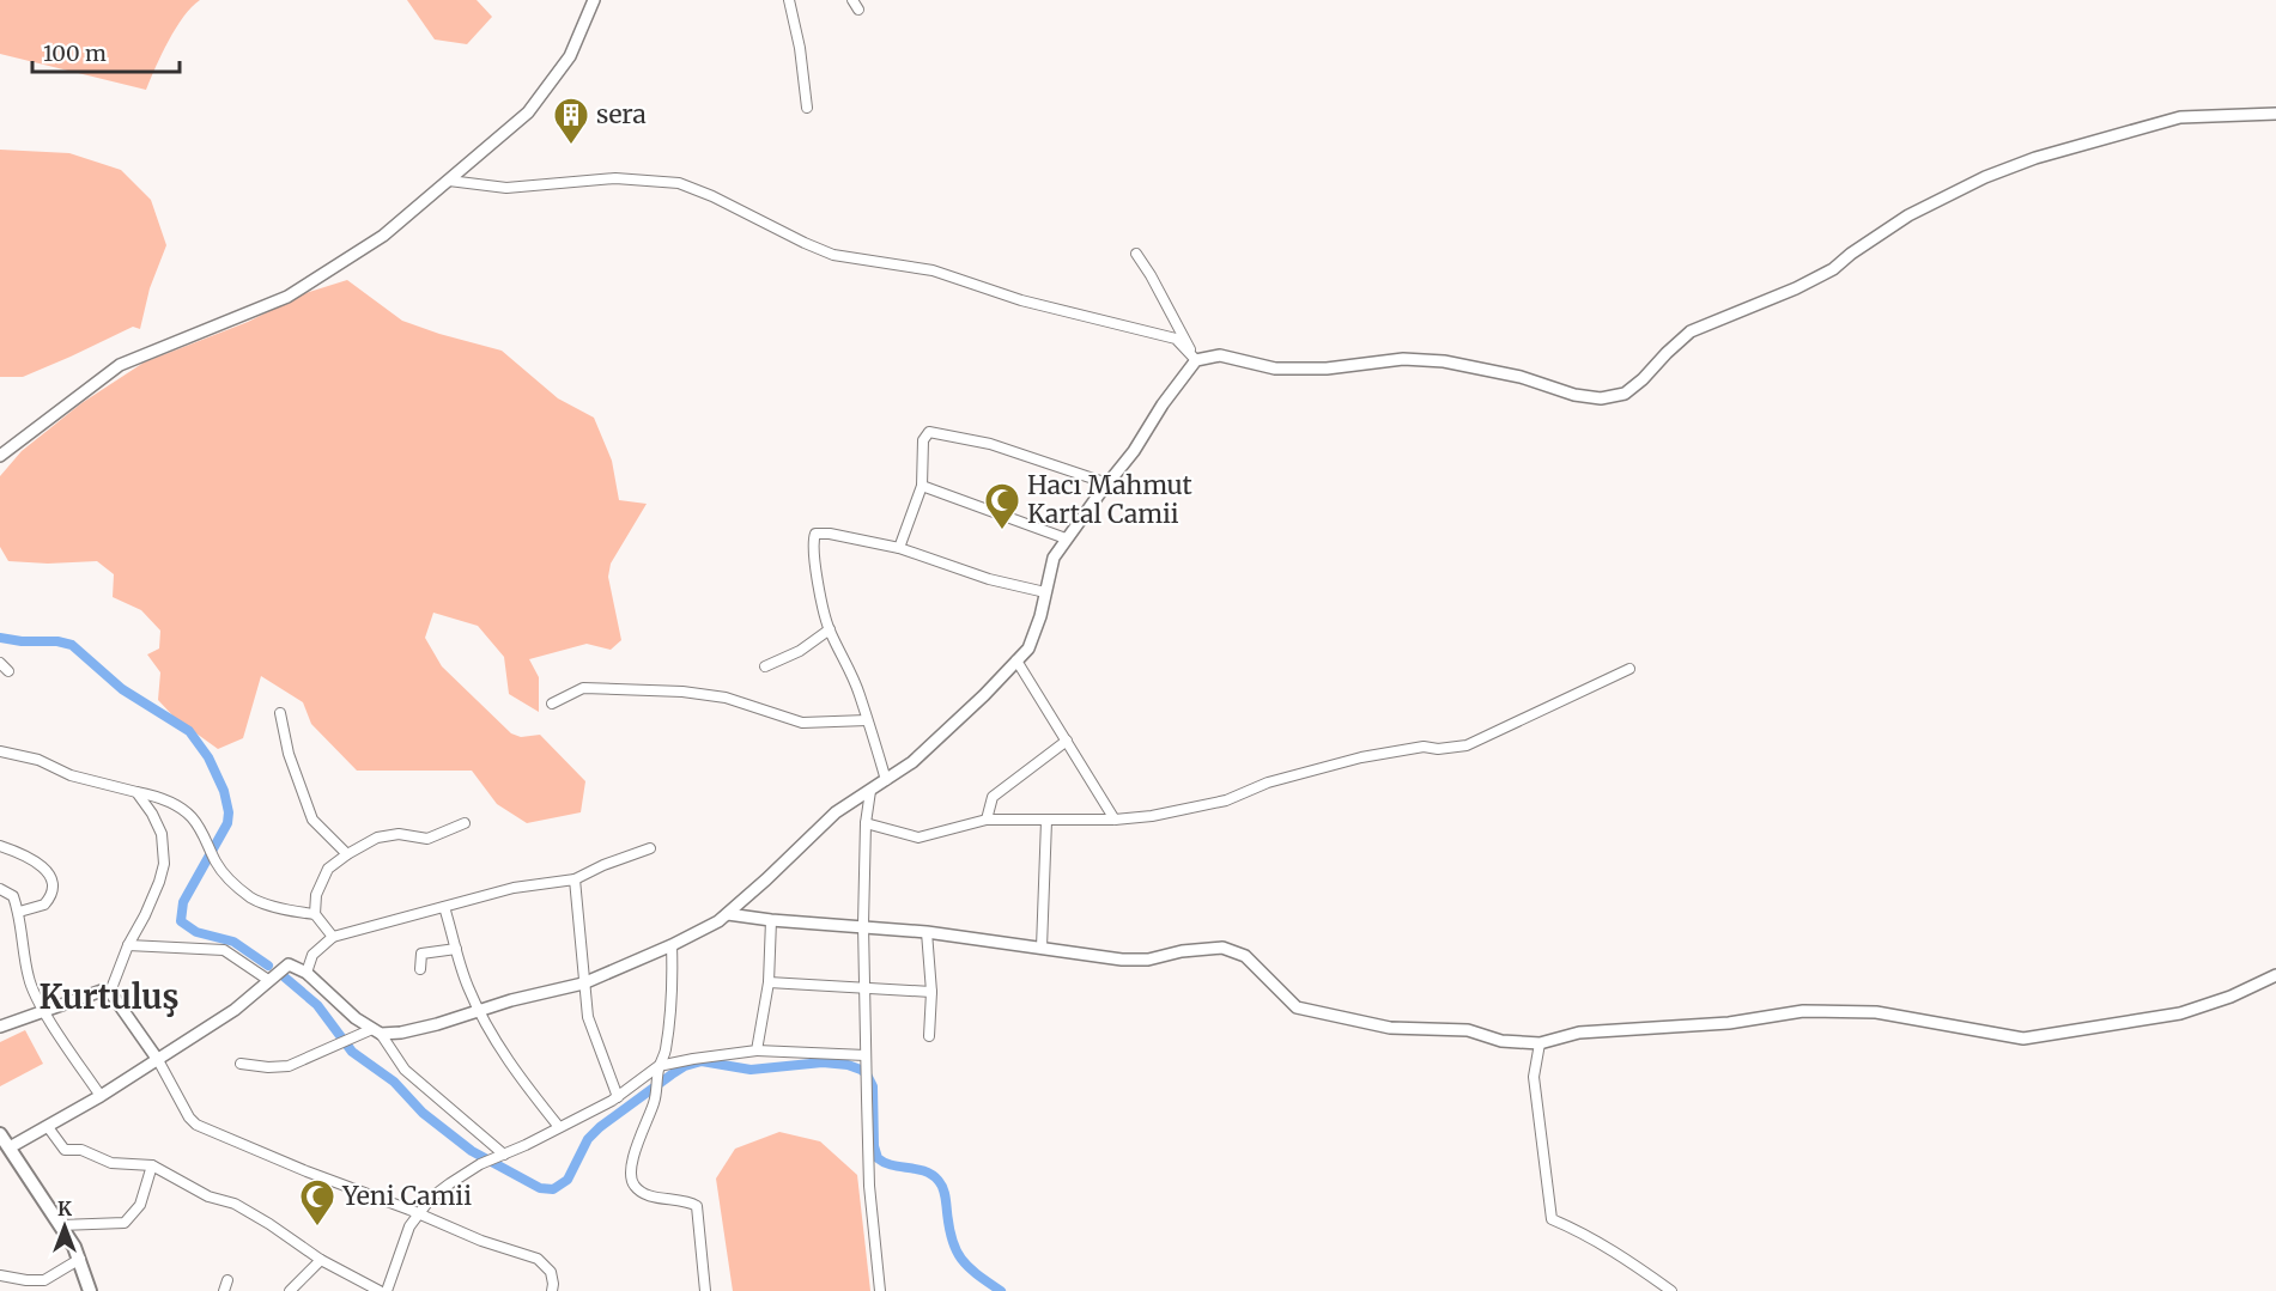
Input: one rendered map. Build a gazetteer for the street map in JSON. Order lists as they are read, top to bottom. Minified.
{"districts":["Kurtuluş"],"places":{"building":["sera"],"mosque":["Hacı Mahmut Kartal Camii","Yeni Camii"]},"scale_bar":"100 m","north":"top"}
